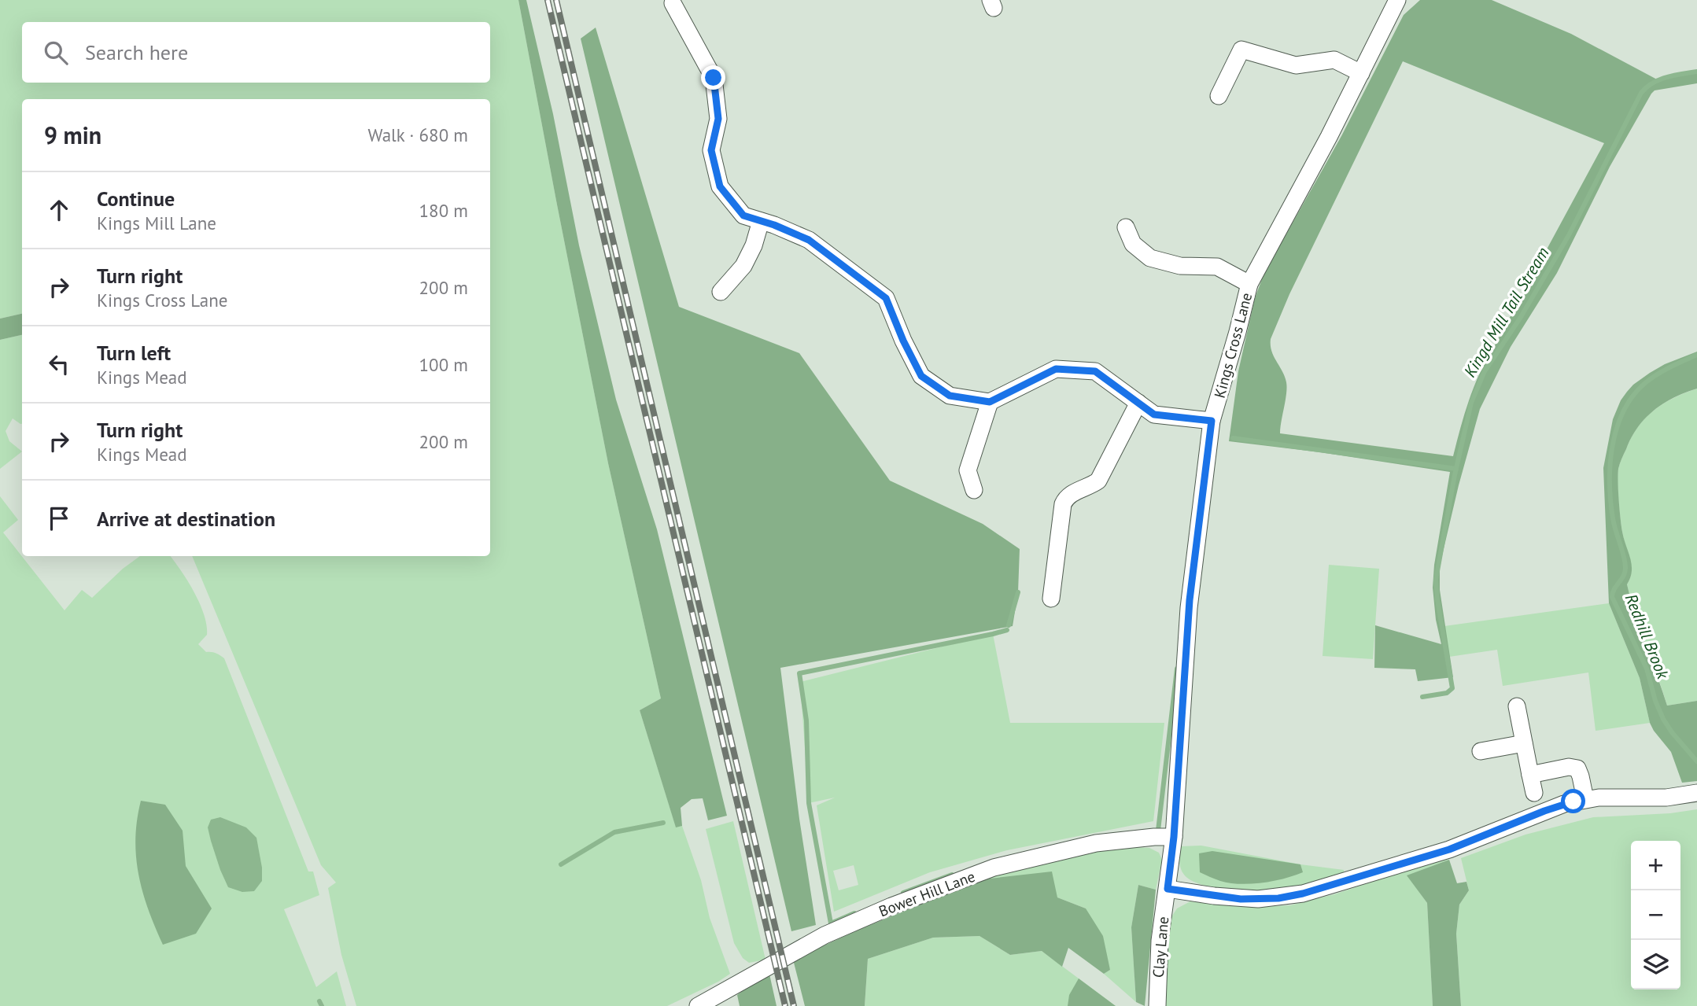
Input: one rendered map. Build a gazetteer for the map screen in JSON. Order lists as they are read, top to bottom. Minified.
{"streets":{"street":["Kings Cross Lane","Bower Hill Lane","Clay Lane"]},"crossings":[["Kings Cross Lane","Bower Hill Lane"],["Kings Cross Lane","Clay Lane"]],"water":["Kingd Mill Tail Stream","Redhill Brook"],"page":{"search":"Search here","heading":["9 min","Walk · 680 m"],"list":[["Continue","Kings Mill Lane","180 m"],["Turn right","Kings Cross Lane","200 m"],["Turn left","Kings Mead","100 m"],["Turn right","Kings Mead","200 m"],"Arrive at destination"],"map_buttons":["+","−"]}}
